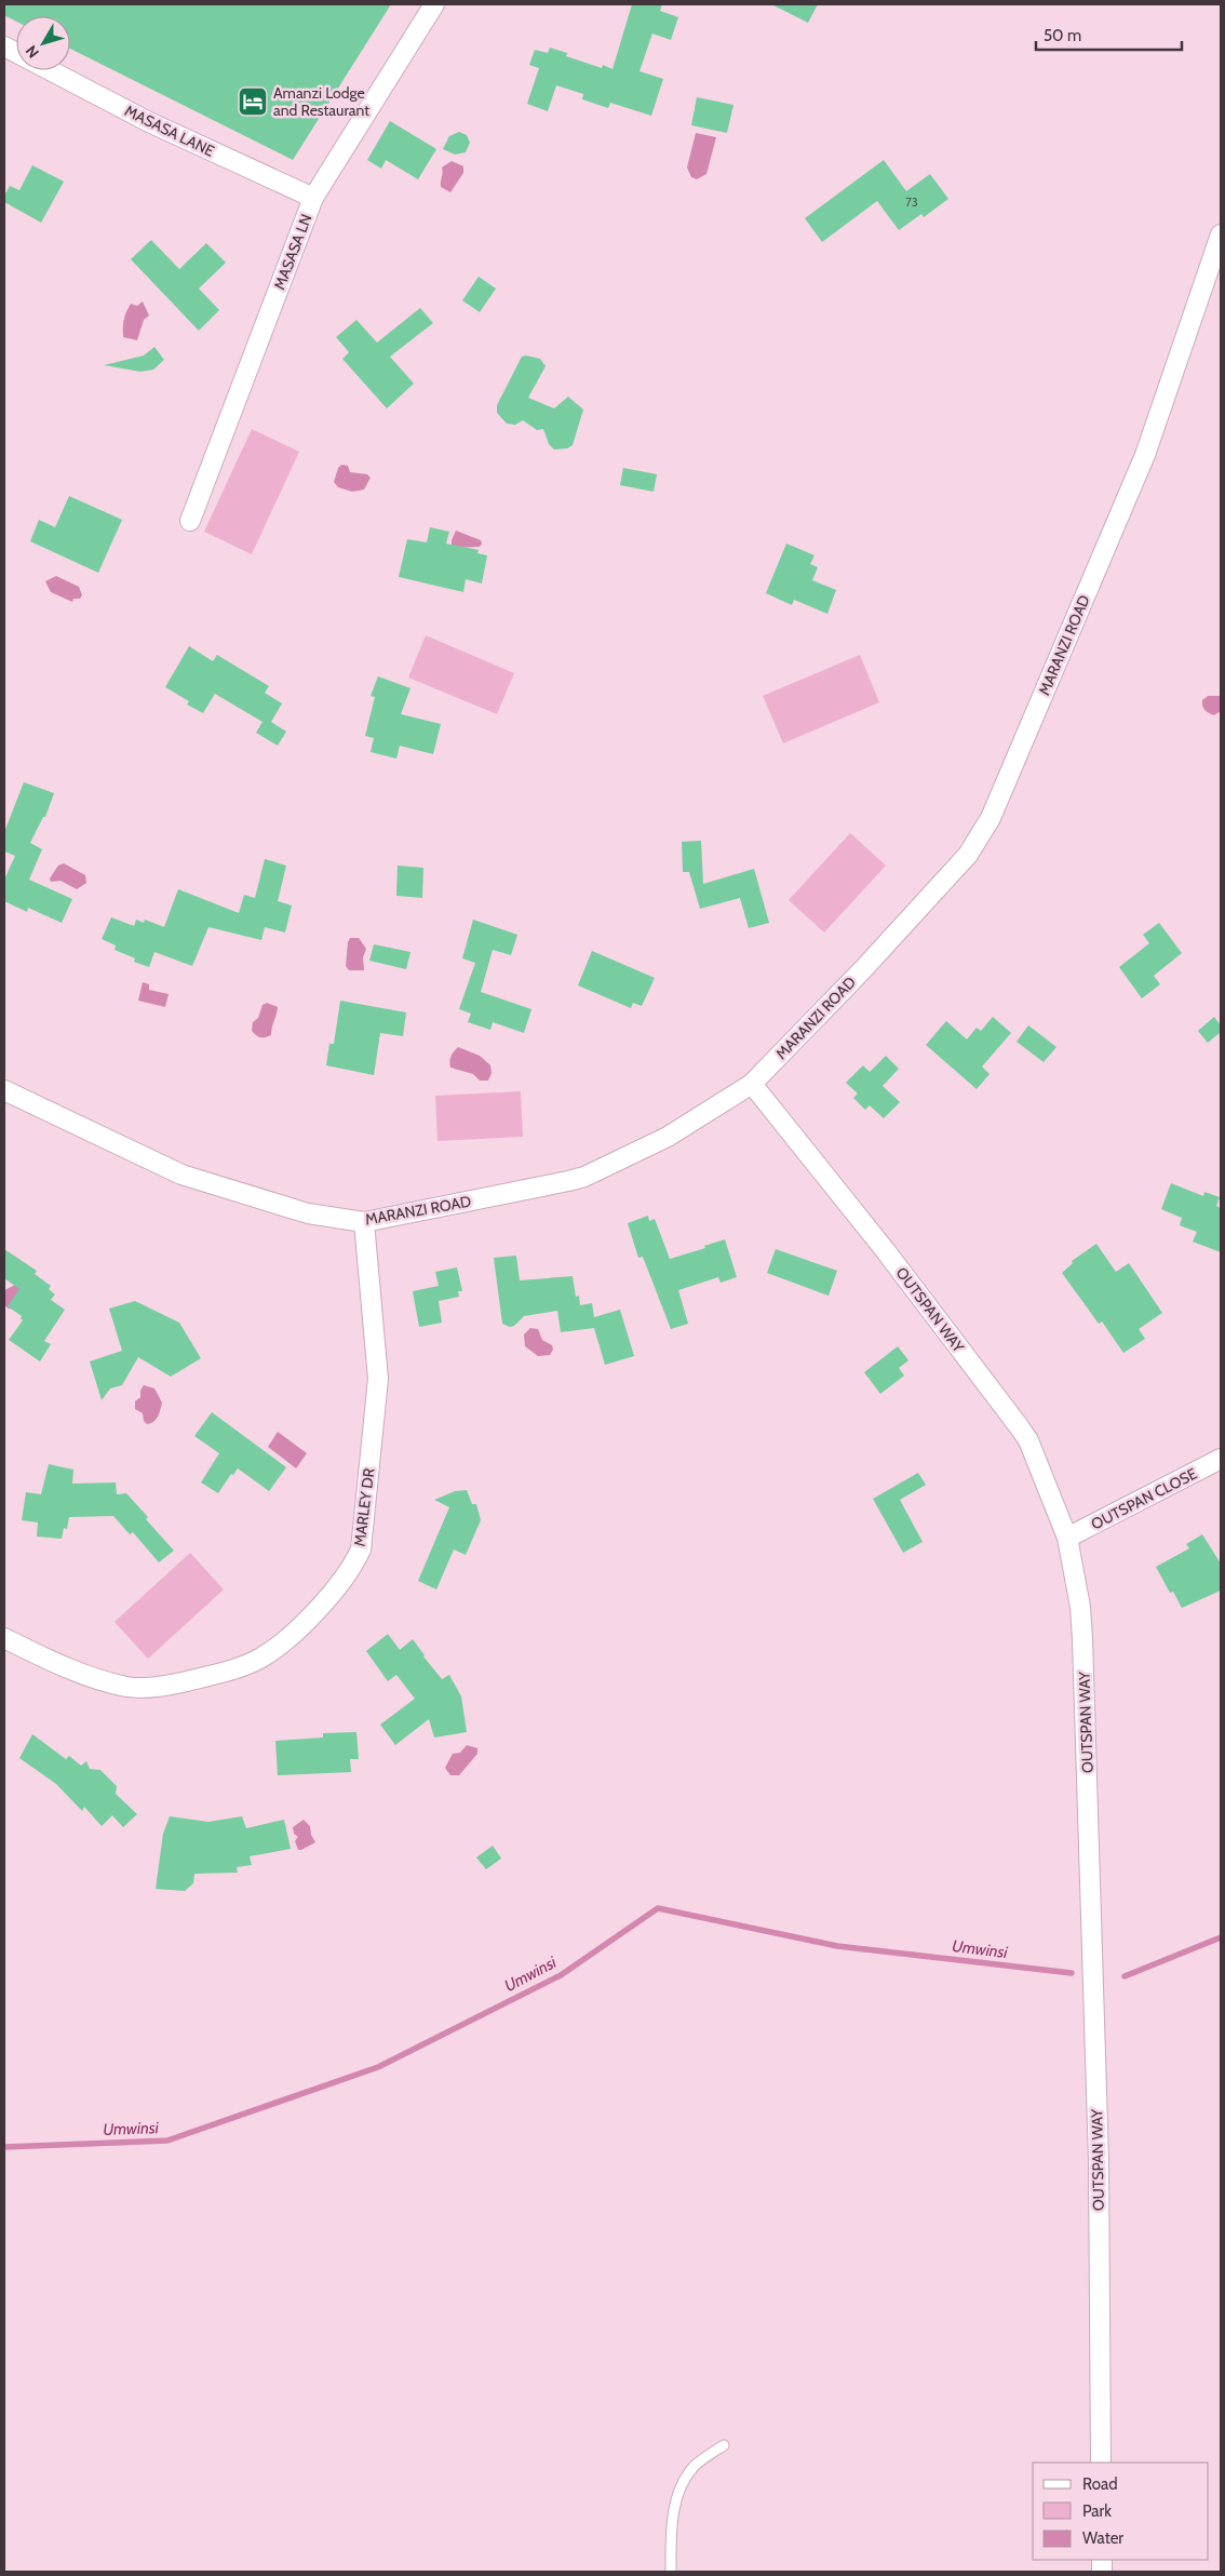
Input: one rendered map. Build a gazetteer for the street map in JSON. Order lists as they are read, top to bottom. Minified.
{"streets":{"street":["MASASA LANE","MASASA LN","MARANZI ROAD","OUTSPAN WAY","OUTSPAN CLOSE","MARLEY DR"]},"crossings":[["MASASA LANE","MASASA LN"],["MARANZI ROAD","OUTSPAN WAY"],["MARANZI ROAD","MARLEY DR"],["OUTSPAN WAY","OUTSPAN CLOSE"]],"water":["Umwinsi"],"places":{"hotel":["Amanzi Lodge and Restaurant"]},"house_numbers":["73"],"legend":["Road","Park","Water"],"scale_bar":"50 m","north":"bottom left"}
